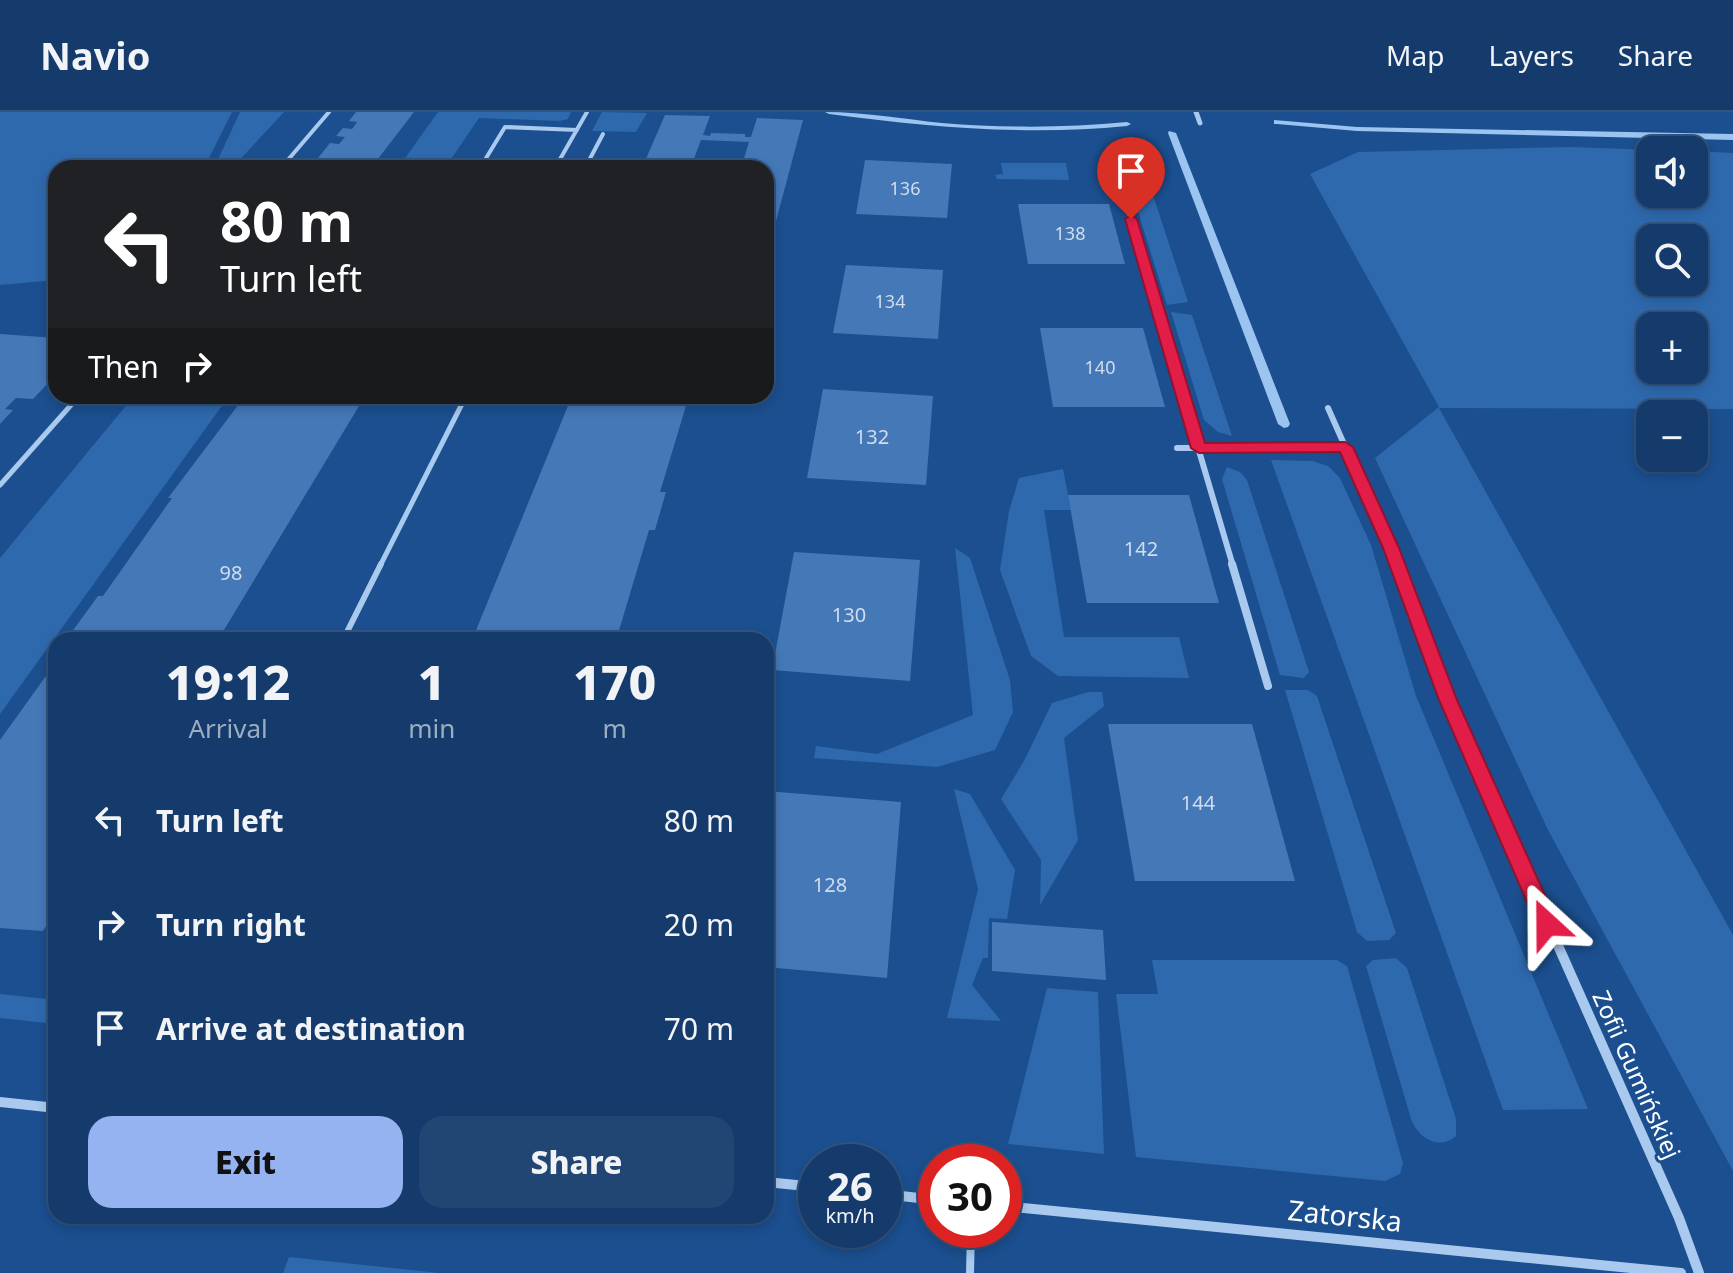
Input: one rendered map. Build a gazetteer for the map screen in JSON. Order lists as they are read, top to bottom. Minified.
{"streets":{"street":["Zofii Gumińskiej","Zatorska"]},"house_numbers":["136","138","134","140","132","142","98","130","144","128"],"page":{"header":"Navio","nav":["Map","Layers","Share"],"map_buttons":["+","−"],"turn":["80 m","Turn left"],"then":"Then","eta":["19:12","Arrival","1","min","170","m"],"list":[{"name":"Turn left","value":"80 m"},{"name":"Turn right","value":"20 m"},{"name":"Arrive at destination","value":"70 m"}],"buttons":["Exit","Share"],"speed":"26 km/h","limit":"30"}}
